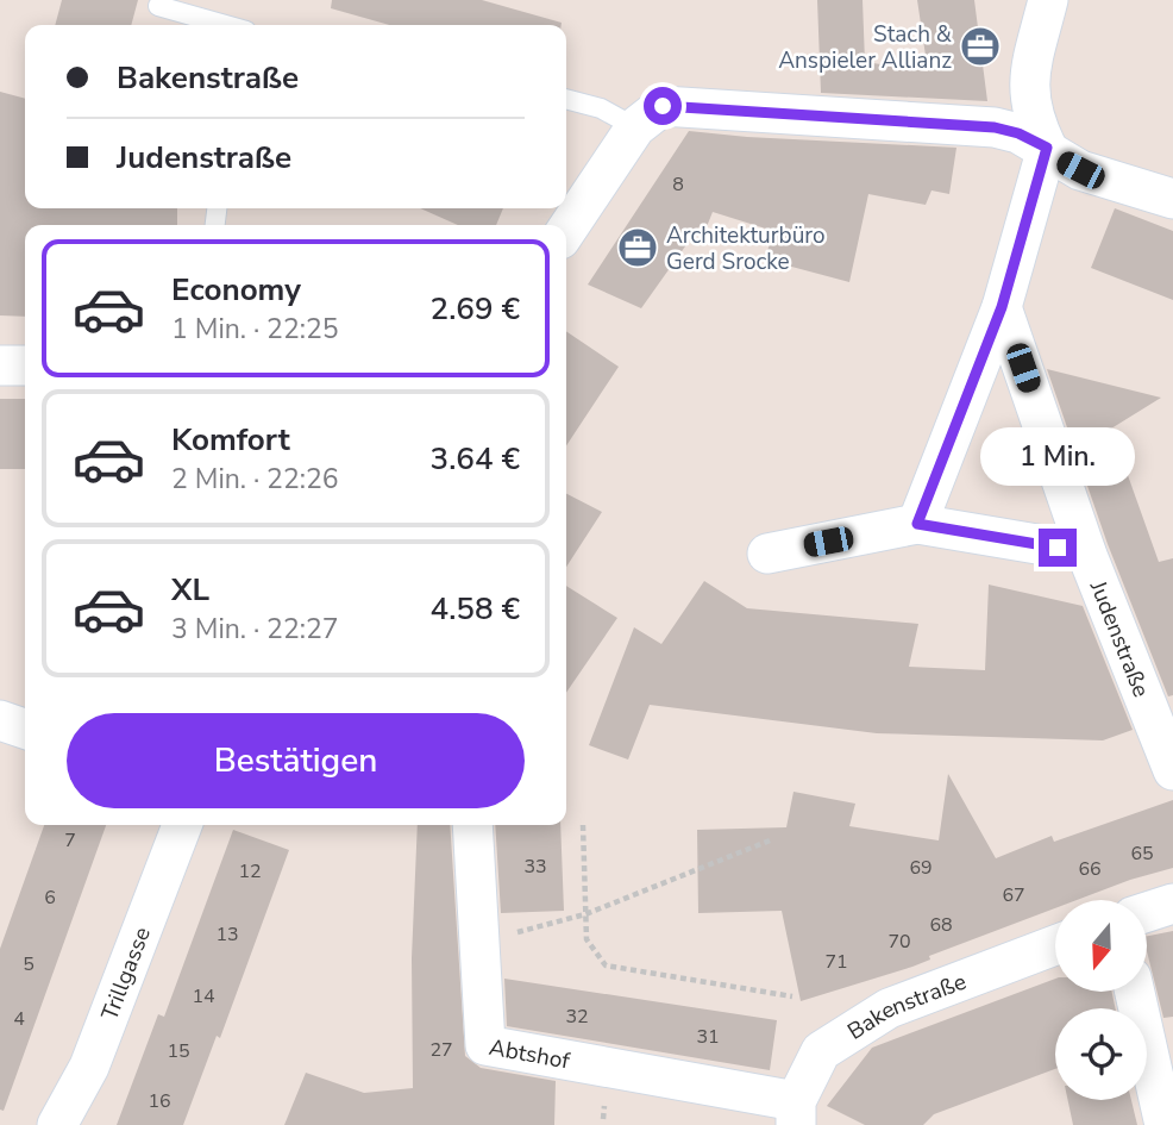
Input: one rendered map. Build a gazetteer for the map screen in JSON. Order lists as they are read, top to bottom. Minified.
{"streets":{"street":["Judenstraße","Trillgasse","Bakenstraße","Abtshof"]},"crossings":[["Bakenstraße","Abtshof"]],"places":{"office":["Stach & Anspieler Allianz","Architekturbüro Gerd Srocke"]},"house_numbers":["8","7","65","33","69","66","12","67","6","68","13","70","71","5","14","32","4","31","27","15","16"],"north":"bottom","page":{"banner":["Bakenstraße","Judenstraße"],"list":[{"name":"Economy","note":"1 Min. · 22:25","value":"2.69 €"},{"name":"Komfort","note":"2 Min. · 22:26","value":"3.64 €"},{"name":"XL","note":"3 Min. · 22:27","value":"4.58 €"}],"bubble":"1 Min.","buttons":"Bestätigen"}}
